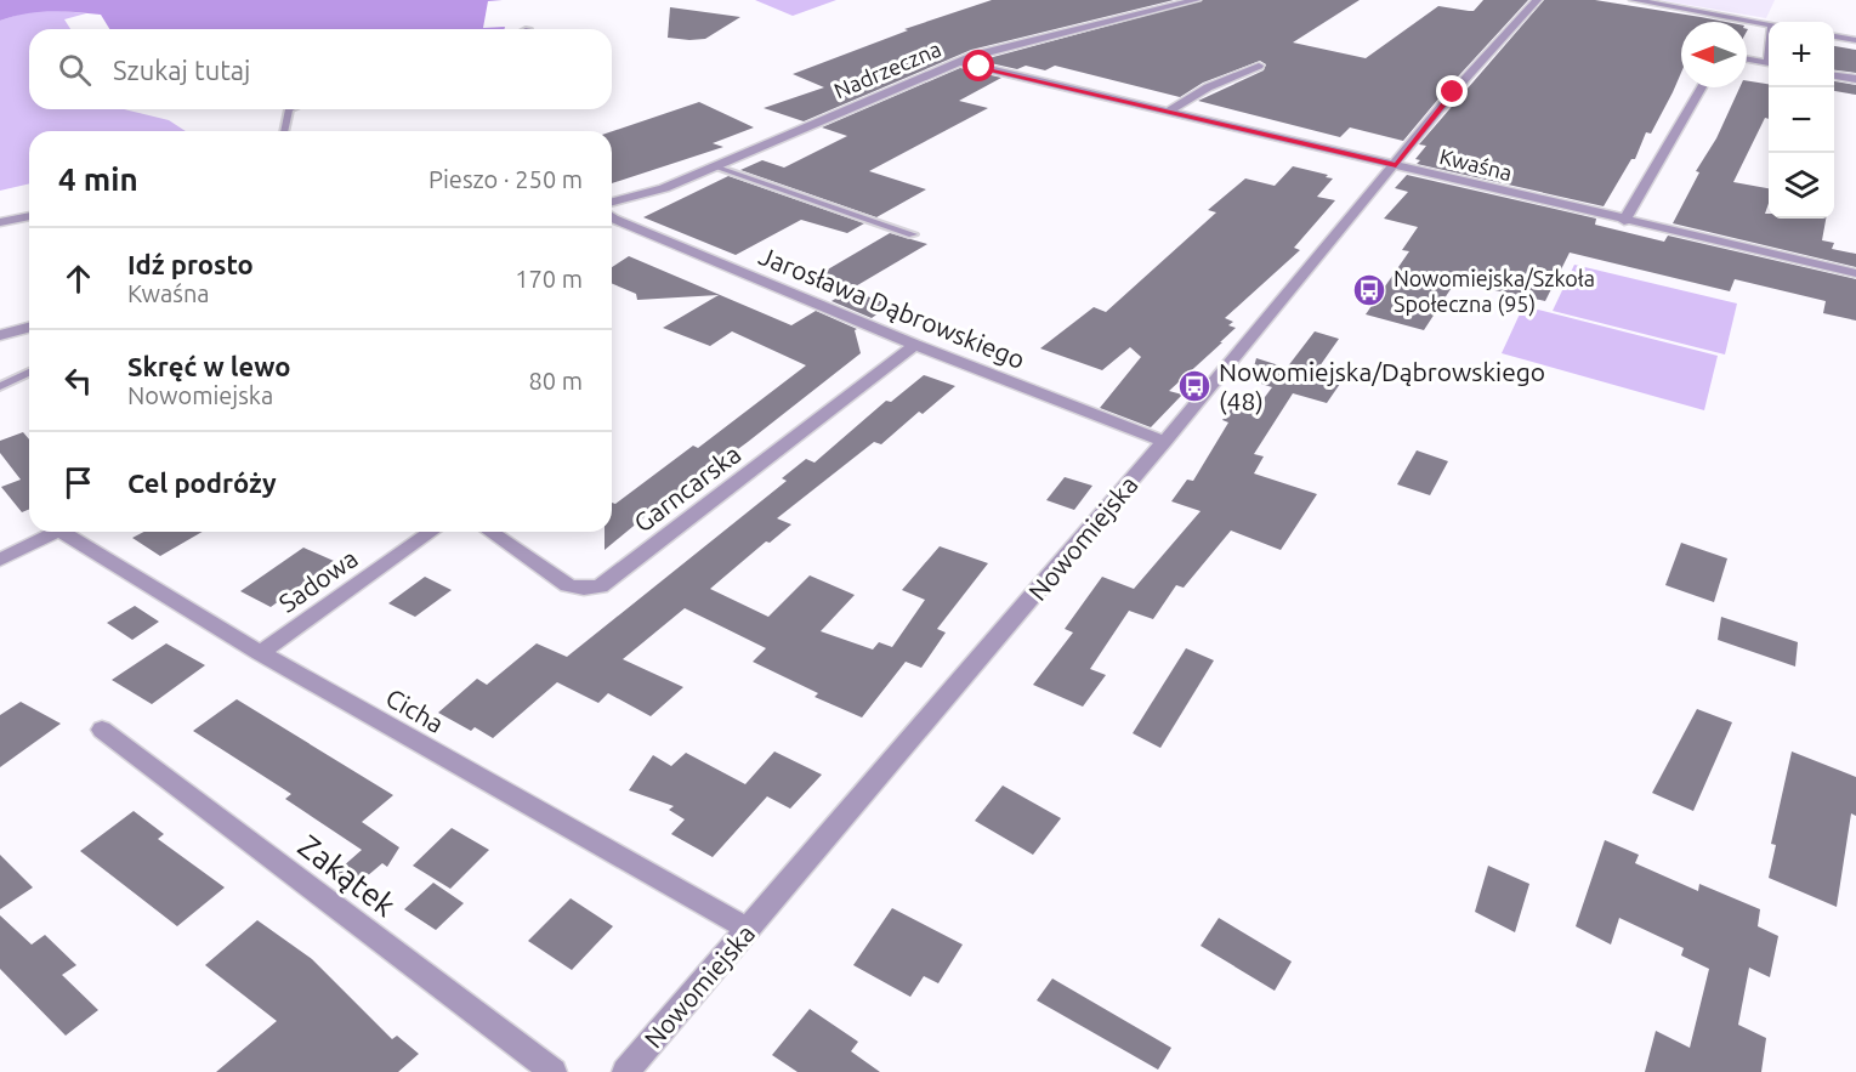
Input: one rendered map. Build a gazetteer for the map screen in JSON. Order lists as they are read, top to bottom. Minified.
{"streets":{"street":["Nadrzeczna","Kwaśna","Jarosława Dąbrowskiego","Garncarska","Nowomiejska","Sadowa","Cicha","Zakątek"]},"crossings":[["Nadrzeczna","Kwaśna"],["Kwaśna","Nowomiejska"],["Jarosława Dąbrowskiego","Garncarska"],["Jarosława Dąbrowskiego","Nowomiejska"],["Nowomiejska","Cicha"],["Sadowa","Cicha"]],"places":{"bus stop":["Nowomiejska/Szkoła Społeczna (95)","Nowomiejska/Dąbrowskiego (48)"]},"north":"left","page":{"map_buttons":["+","−"],"search":"Szukaj tutaj","heading":["4 min","Pieszo · 250 m"],"list":[["Idź prosto","Kwaśna","170 m"],["Skręć w lewo","Nowomiejska","80 m"],"Cel podróży"]}}
